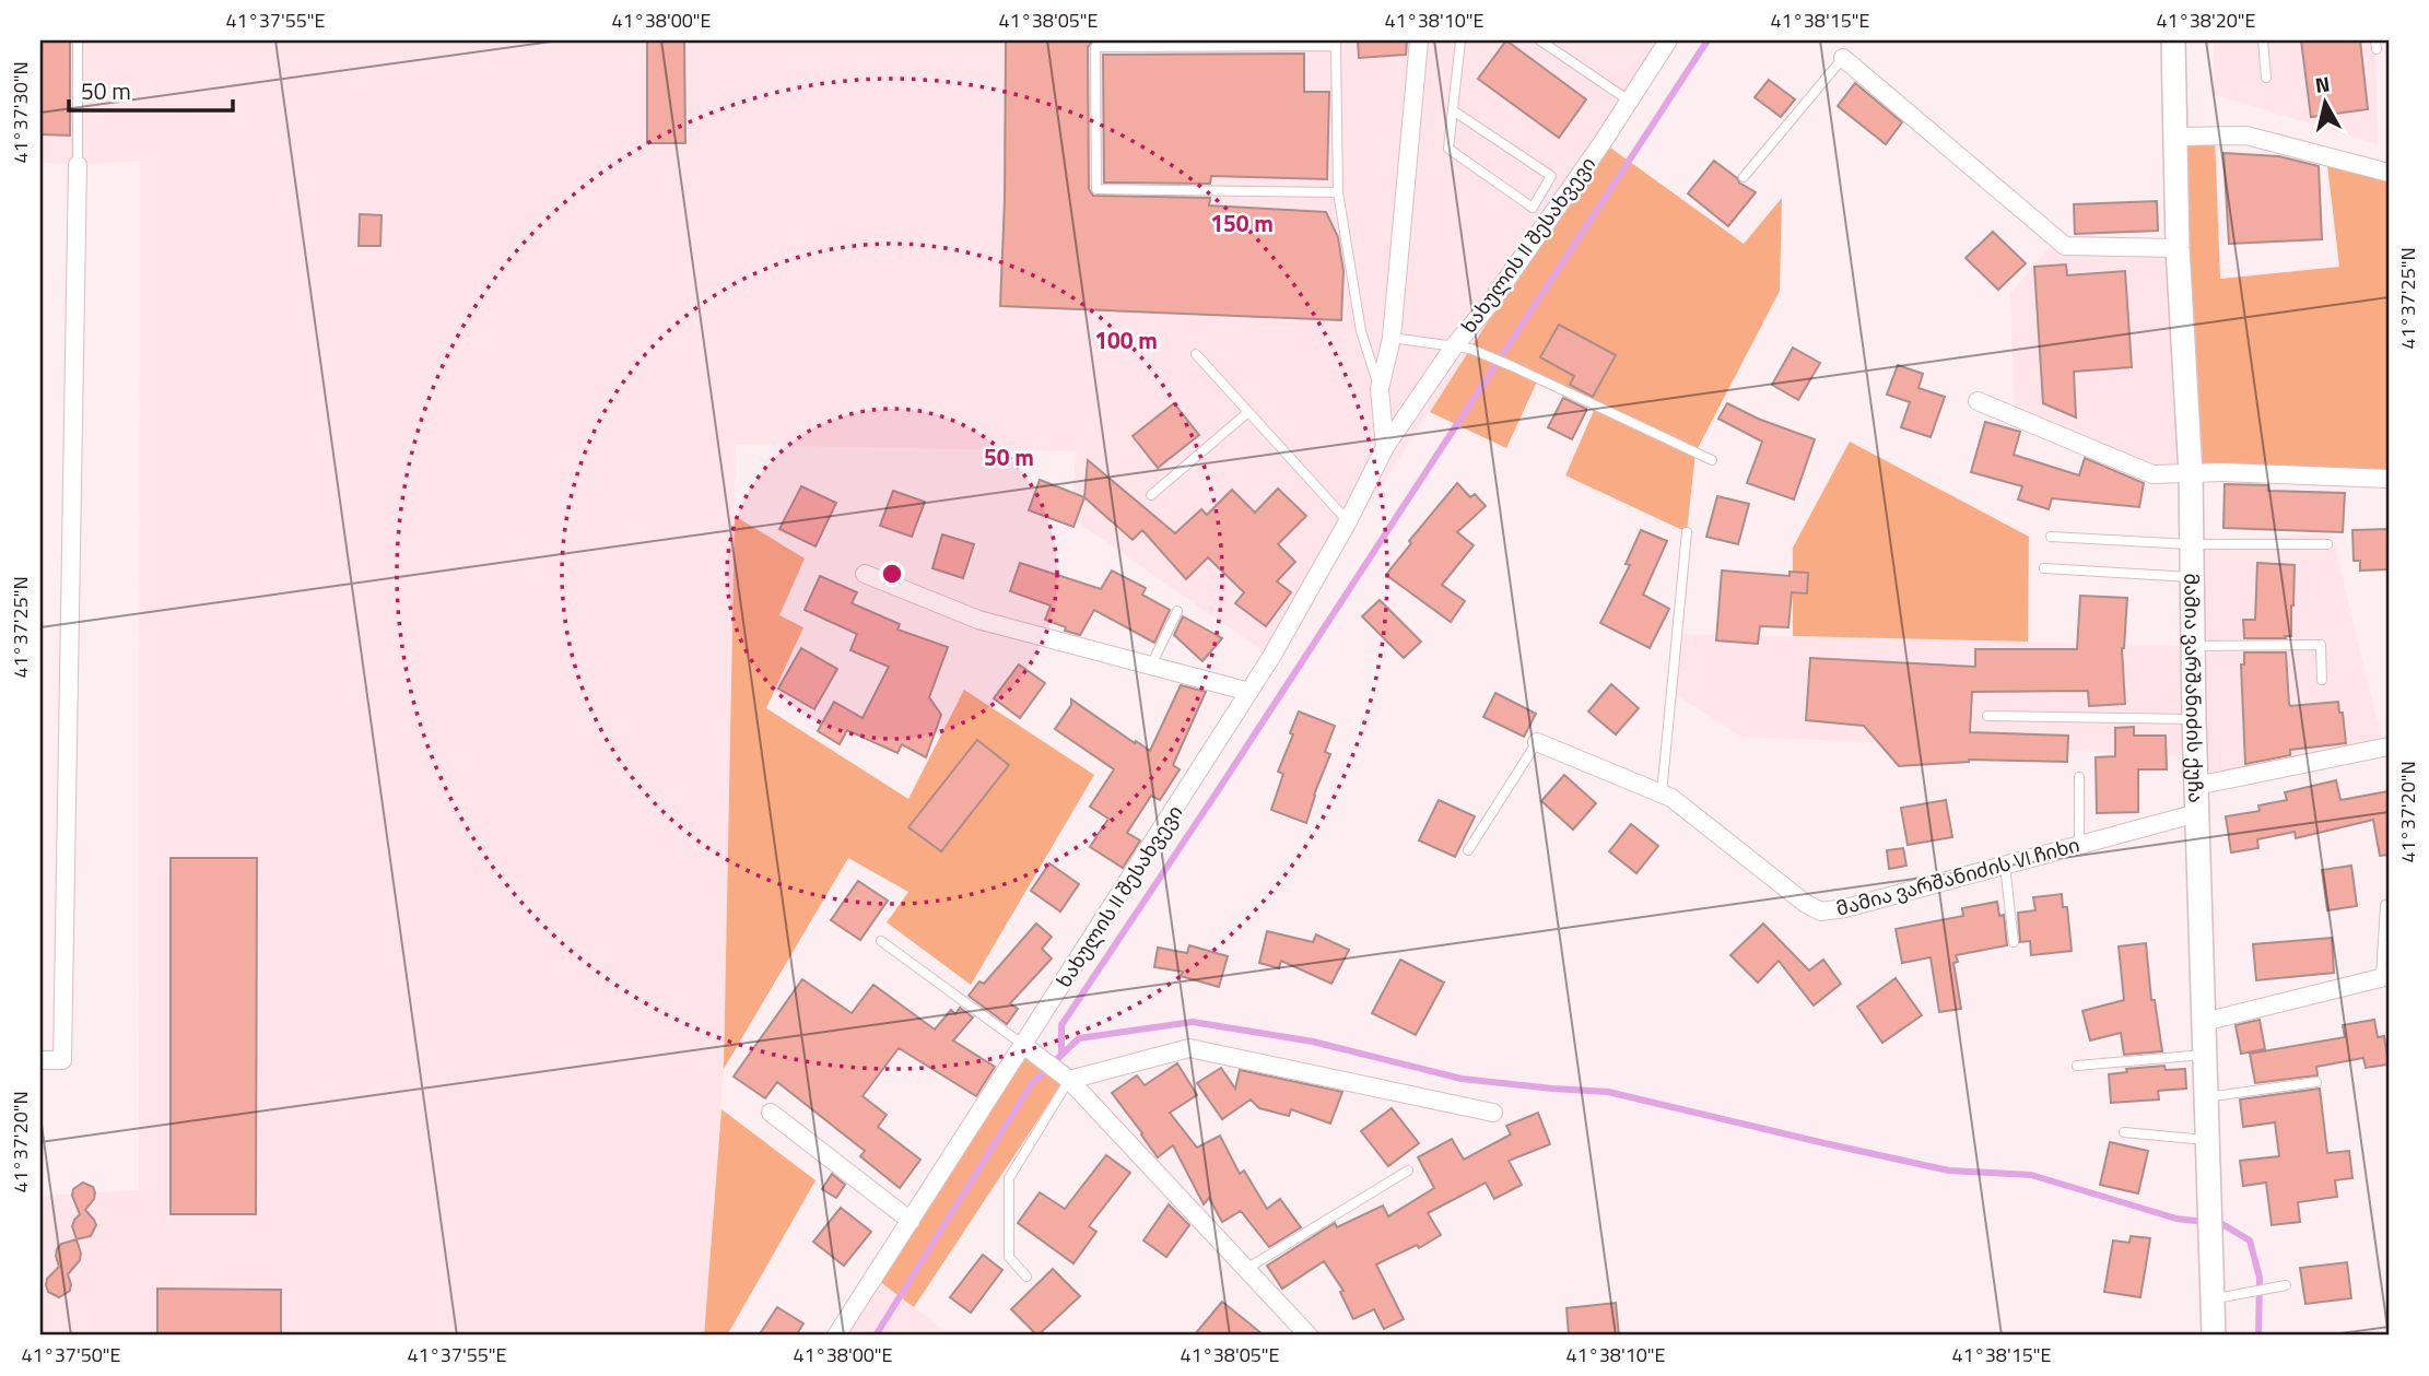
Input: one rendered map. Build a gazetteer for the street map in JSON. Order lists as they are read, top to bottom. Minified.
{"streets":{"street":["ხახულის II შესახვევი","მამია ვარშანიძის ქუჩა","მამია ვარშანიძის VI ჩიხი"]},"crossings":[["მამია ვარშანიძის ქუჩა","მამია ვარშანიძის VI ჩიხი"]],"scale_bar":"50 m","north":"top","coordinates":["41°37'55\"E","41°38'00\"E","41°38'05\"E","41°38'10\"E","41°38'15\"E","41°38'20\"E","41°37'30\"N","41°37'25\"N","41°37'20\"N","41°37'50\"E"],"rings":["150 m","100 m","50 m"]}
